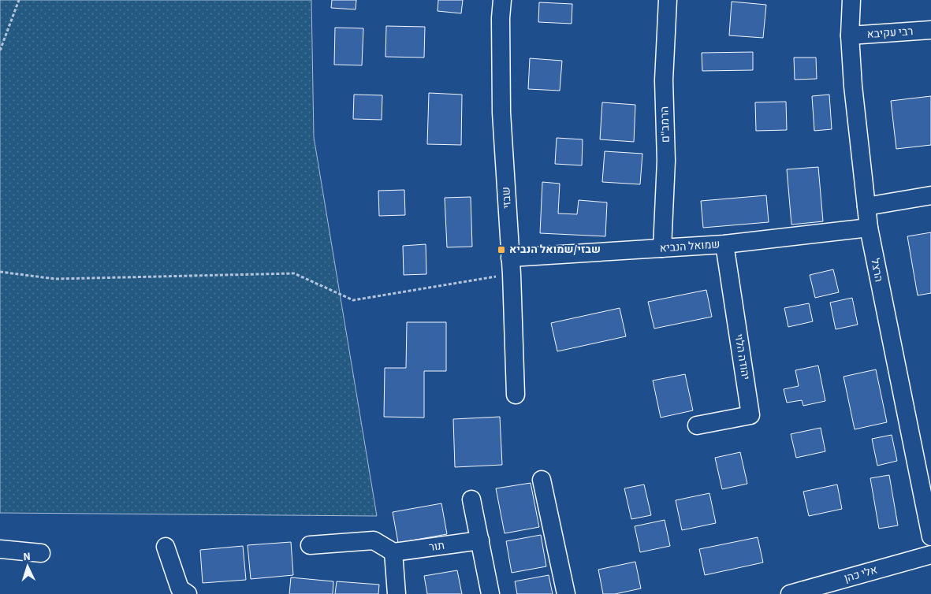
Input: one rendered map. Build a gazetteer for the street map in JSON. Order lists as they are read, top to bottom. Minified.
{"streets":{"street":["רבי עקיבא","הרמב\"ם","שבזי","שמואל הנביא","הרצל","יהודה הלוי","תור","אלי כהן"]},"crossings":[["רבי עקיבא","הרצל"],["הרמב\"ם","שמואל הנביא"],["שבזי","שמואל הנביא"],["שמואל הנביא","הרצל"],["שמואל הנביא","יהודה הלוי"]],"places":{"transit":["שבזי/שמואל הנביא"]},"north":"top"}
